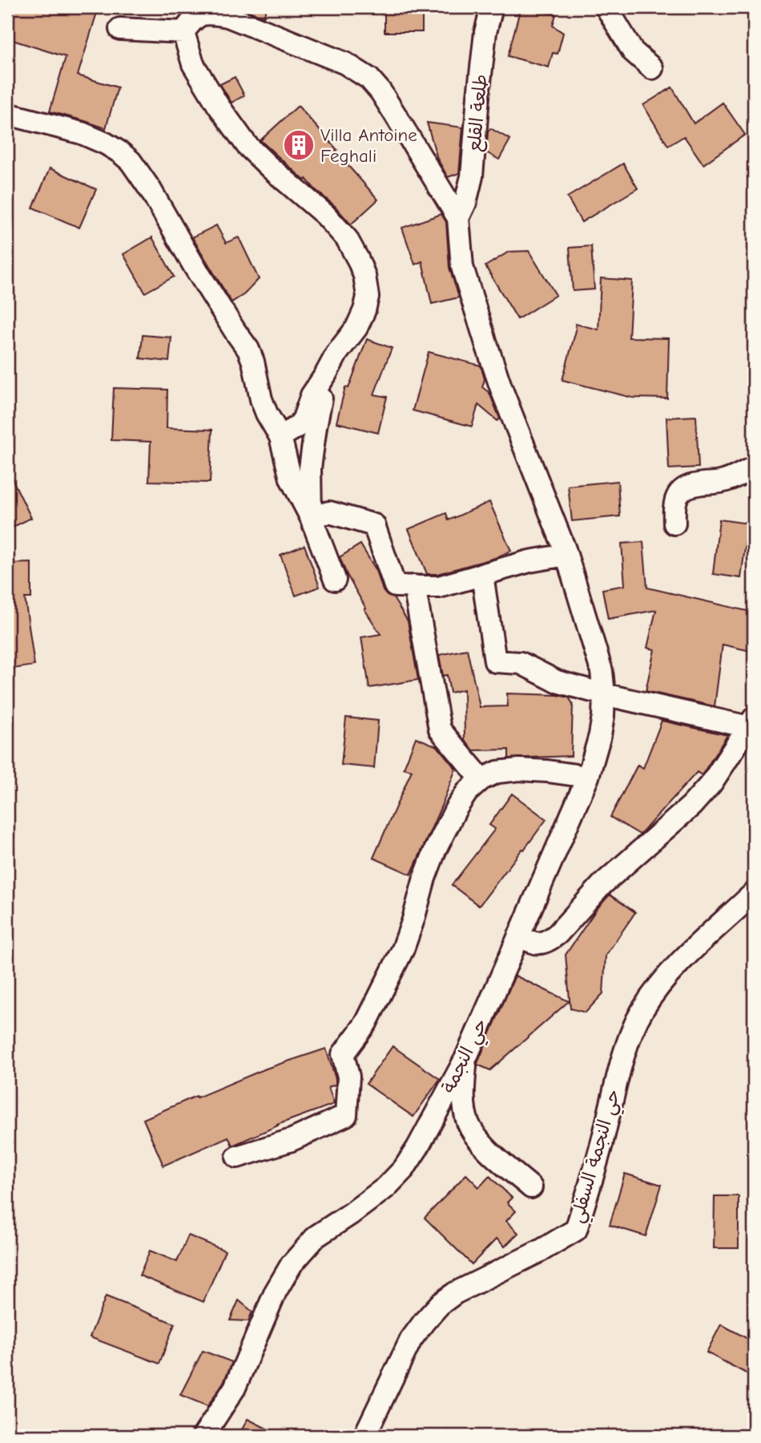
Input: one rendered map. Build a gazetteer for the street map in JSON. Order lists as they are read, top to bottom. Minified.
{"streets":{"street":["طلعة القلع","حي النجمة","حي النجمة السفلي"]},"crossings":[["طلعة القلع","حي النجمة"]],"places":{"building":["Villa Antoine Feghali"]}}
